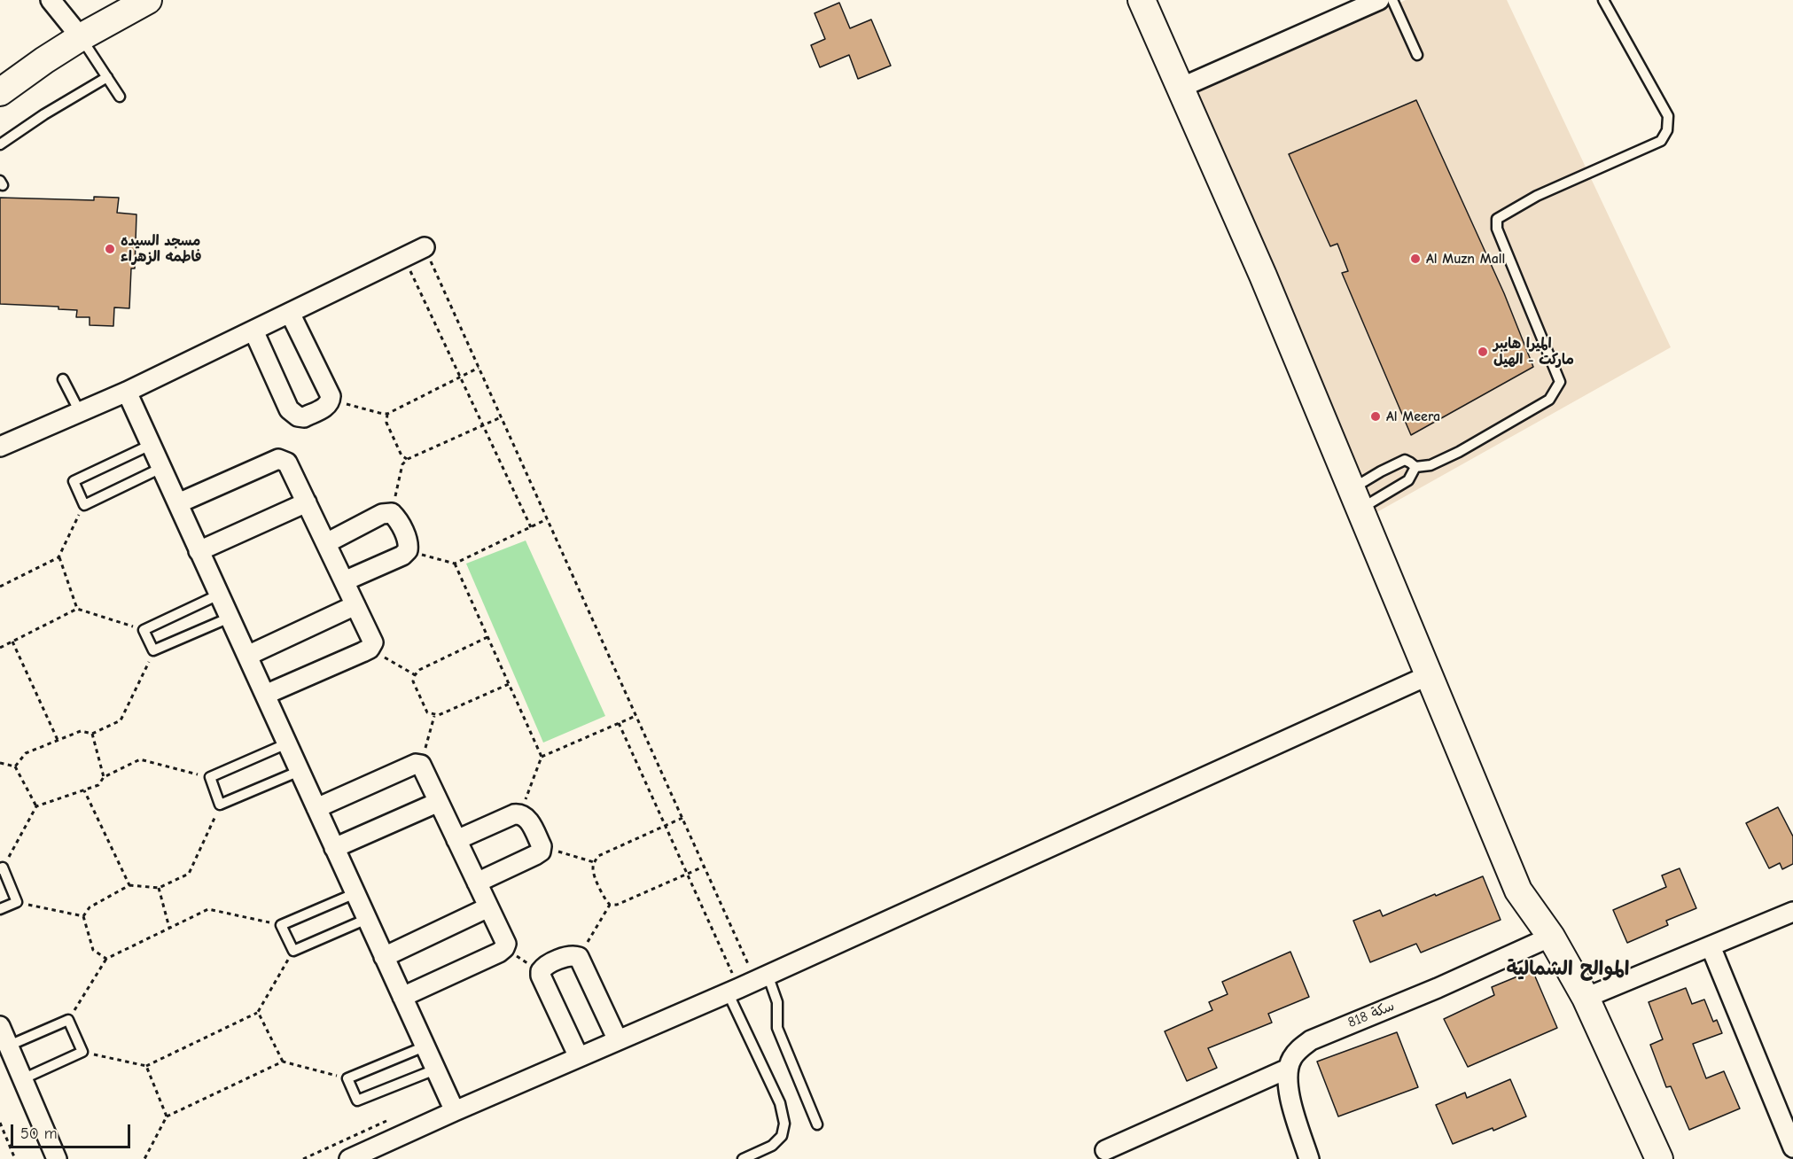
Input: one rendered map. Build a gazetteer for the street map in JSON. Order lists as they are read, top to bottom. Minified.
{"streets":{"street":["سكة 818"]},"districts":["الموالح الشمالية"],"places":["مسجد السيده فاطمه الزهراء","Al Muzn Mall","الميرا هايبر ماركت - الهيل","Al Meera"],"scale_bar":"50 m"}
